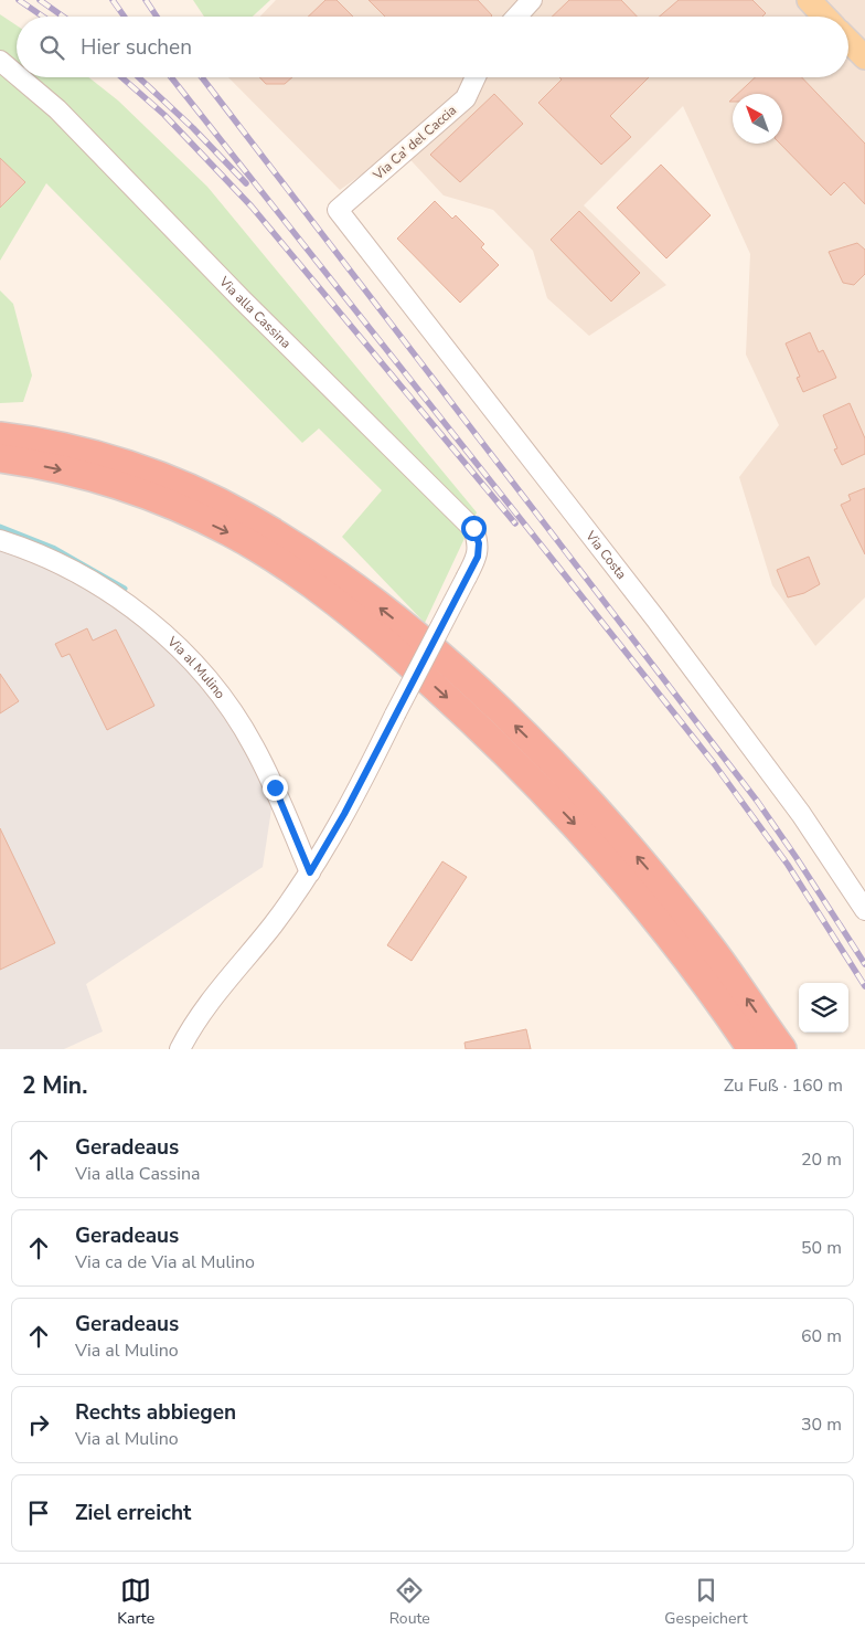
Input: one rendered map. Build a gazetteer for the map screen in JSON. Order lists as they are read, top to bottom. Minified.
{"streets":{"street":["Via Ca' del Caccia","Via alla Cassina","Via Costa","Via al Mulino"]},"crossings":[["Via Ca' del Caccia","Via Costa"],["Via alla Cassina","Via al Mulino"]],"north":"top left","page":{"search":"Hier suchen","heading":["2 Min.","Zu Fuß · 160 m"],"list":[["Geradeaus","Via alla Cassina","20 m"],["Geradeaus","Via ca de Via al Mulino","50 m"],["Geradeaus","Via al Mulino","60 m"],["Rechts abbiegen","Via al Mulino","30 m"],"Ziel erreicht"],"nav":["Karte","Route","Gespeichert"]}}
